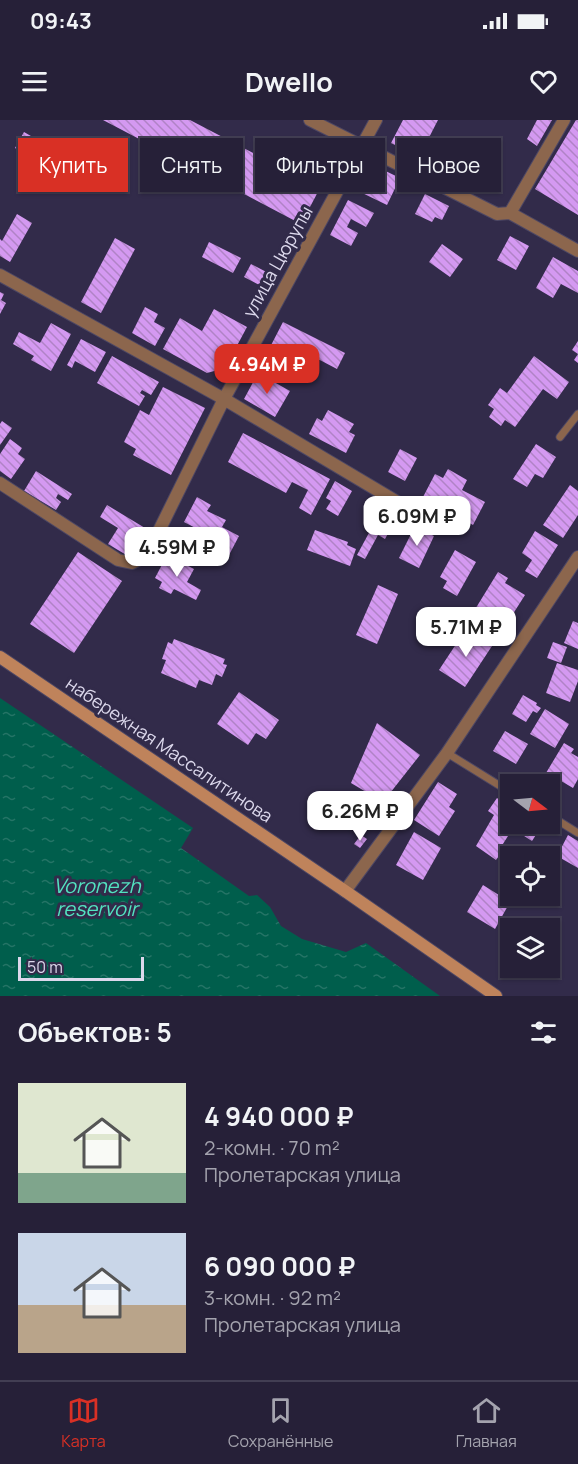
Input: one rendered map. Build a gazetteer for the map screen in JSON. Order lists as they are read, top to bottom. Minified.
{"streets":{"main road":["набережная Массалитинова"],"street":["улица Цюрупы"]},"water":["Voronezh reservoir"],"scale_bar":"50 m","north":"right","page":{"status":"09:43","header":"Dwello","chip":["Купить","Снять","Фильтры","Новое"],"price":["4.94M ₽","6.09M ₽","4.59M ₽","5.71M ₽","6.26M ₽"],"scale":"50 m","heading":"Объектов: 5","list":[{"name":"4 940 000 ₽","note":"2-комн. · 70 m² · Пролетарская улица"},{"name":"6 090 000 ₽","note":"3-комн. · 92 m² · Пролетарская улица"}],"tabs":["Карта","Сохранённые","Главная"]}}
